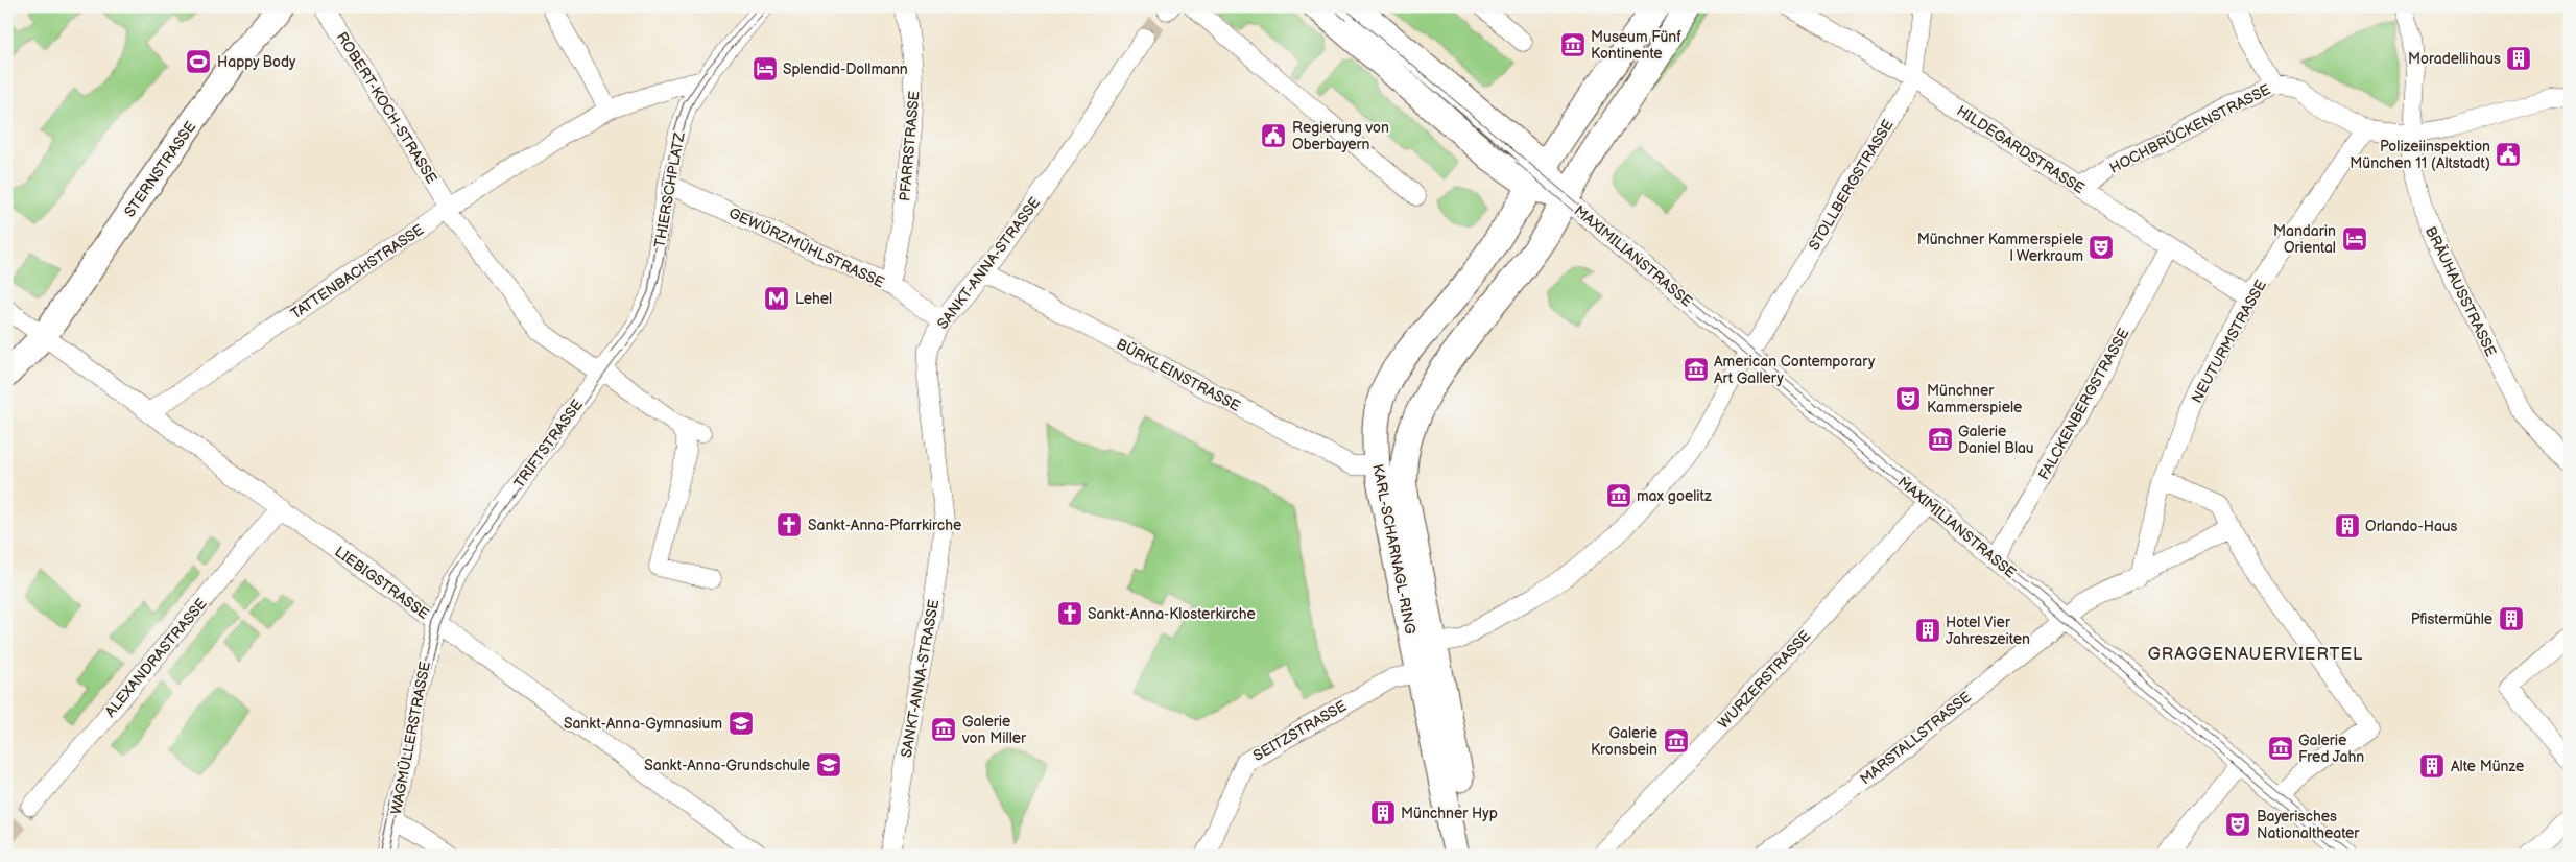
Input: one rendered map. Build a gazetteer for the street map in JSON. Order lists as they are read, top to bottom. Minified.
{"streets":{"main road":["STERNSTRASSE","MAXIMILIANSTRASSE","KARL-SCHARNAGL-RING"],"street":["ROBERT-KOCH-STRASSE","HOCHBRÜCKENSTRASSE","PFARRSTRASSE","HILDEGARDSTRASSE","STOLLBERGSTRASSE","THIERSCHPLATZ","GEWÜRZMÜHLSTRASSE","SANKT-ANNA-STRASSE","TATTENBACHSTRASSE","BRÄUHAUSSTRASSE","NEUTURMSTRASSE","BÜRKLEINSTRASSE","FALCKENBERGSTRASSE","TRIFTSTRASSE","LIEBIGSTRASSE","ALEXANDRASTRASSE","WURZERSTRASSE","SEITZSTRASSE","WAGMÜLLERSTRASSE","MARSTALLSTRASSE"]},"crossings":[["ROBERT-KOCH-STRASSE","TATTENBACHSTRASSE"],["ROBERT-KOCH-STRASSE","TRIFTSTRASSE"],["HOCHBRÜCKENSTRASSE","HILDEGARDSTRASSE"],["HOCHBRÜCKENSTRASSE","BRÄUHAUSSTRASSE"],["HOCHBRÜCKENSTRASSE","NEUTURMSTRASSE"],["PFARRSTRASSE","GEWÜRZMÜHLSTRASSE"],["HILDEGARDSTRASSE","STOLLBERGSTRASSE"],["HILDEGARDSTRASSE","NEUTURMSTRASSE"],["HILDEGARDSTRASSE","FALCKENBERGSTRASSE"],["STERNSTRASSE","LIEBIGSTRASSE"],["STOLLBERGSTRASSE","MAXIMILIANSTRASSE"],["STOLLBERGSTRASSE","KARL-SCHARNAGL-RING"],["THIERSCHPLATZ","GEWÜRZMÜHLSTRASSE"],["THIERSCHPLATZ","TRIFTSTRASSE"],["GEWÜRZMÜHLSTRASSE","SANKT-ANNA-STRASSE"],["MAXIMILIANSTRASSE","FALCKENBERGSTRASSE"],["MAXIMILIANSTRASSE","KARL-SCHARNAGL-RING"],["MAXIMILIANSTRASSE","WURZERSTRASSE"],["MAXIMILIANSTRASSE","MARSTALLSTRASSE"],["SANKT-ANNA-STRASSE","BÜRKLEINSTRASSE"],["TATTENBACHSTRASSE","LIEBIGSTRASSE"],["NEUTURMSTRASSE","MARSTALLSTRASSE"],["BÜRKLEINSTRASSE","KARL-SCHARNAGL-RING"],["TRIFTSTRASSE","LIEBIGSTRASSE"],["TRIFTSTRASSE","WAGMÜLLERSTRASSE"],["KARL-SCHARNAGL-RING","SEITZSTRASSE"],["LIEBIGSTRASSE","ALEXANDRASTRASSE"],["LIEBIGSTRASSE","WAGMÜLLERSTRASSE"]],"districts":["GRAGGENAUERVIERTEL"],"places":{"museum":["Museum Fünf Kontinente","American Contemporary Art Gallery","Galerie Daniel Blau","max goelitz","Galerie von Miller","Galerie Kronsbein","Galerie Fred Jahn"],"building":["Moradellihaus","Orlando-Haus","Pfistermühle","Hotel Vier Jahreszeiten","Alte Münze","Münchner Hyp"],"sports":["Happy Body"],"hotel":["Splendid-Dollmann","Mandarin Oriental"],"public building":["Regierung von Oberbayern","Polizeiinspektion München 11 (Altstadt)"],"theatre":["Münchner Kammerspiele | Werkraum","Münchner Kammerspiele","Bayerisches Nationaltheater"],"metro station":["Lehel"],"church":["Sankt-Anna-Pfarrkirche","Sankt-Anna-Klosterkirche"],"school or university":["Sankt-Anna-Gymnasium","Sankt-Anna-Grundschule"]}}
